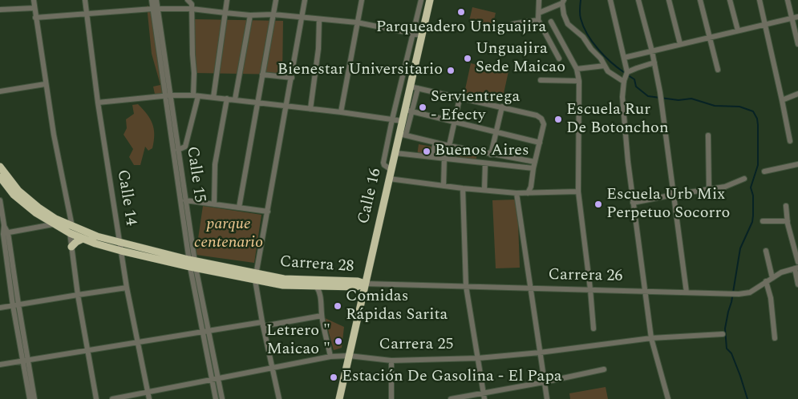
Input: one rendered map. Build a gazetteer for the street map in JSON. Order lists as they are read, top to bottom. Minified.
{"streets":{"highway":["Calle 16","Carrera 28"],"street":["Calle 15","Calle 14","Carrera 26","Carrera 25"]},"crossings":[["Calle 15","Carrera 28"],["Calle 15","Carrera 25"],["Calle 16","Carrera 28"],["Calle 16","Carrera 26"],["Calle 16","Carrera 25"],["Calle 14","Carrera 28"],["Calle 14","Carrera 25"],["Carrera 28","Carrera 26"]],"parks":["parque centenario"],"places":["Parqueadero Uniguajira","Unguajira Sede Maicao","Bienestar Universitario","Servientrega - Efecty","Escuela Rur De Botonchon","Buenos Aires","Escuela Urb Mix Perpetuo Socorro","Comidas Rápidas Sarita","Letrero \" Maicao \"","Estación De Gasolina - El Papa"]}
